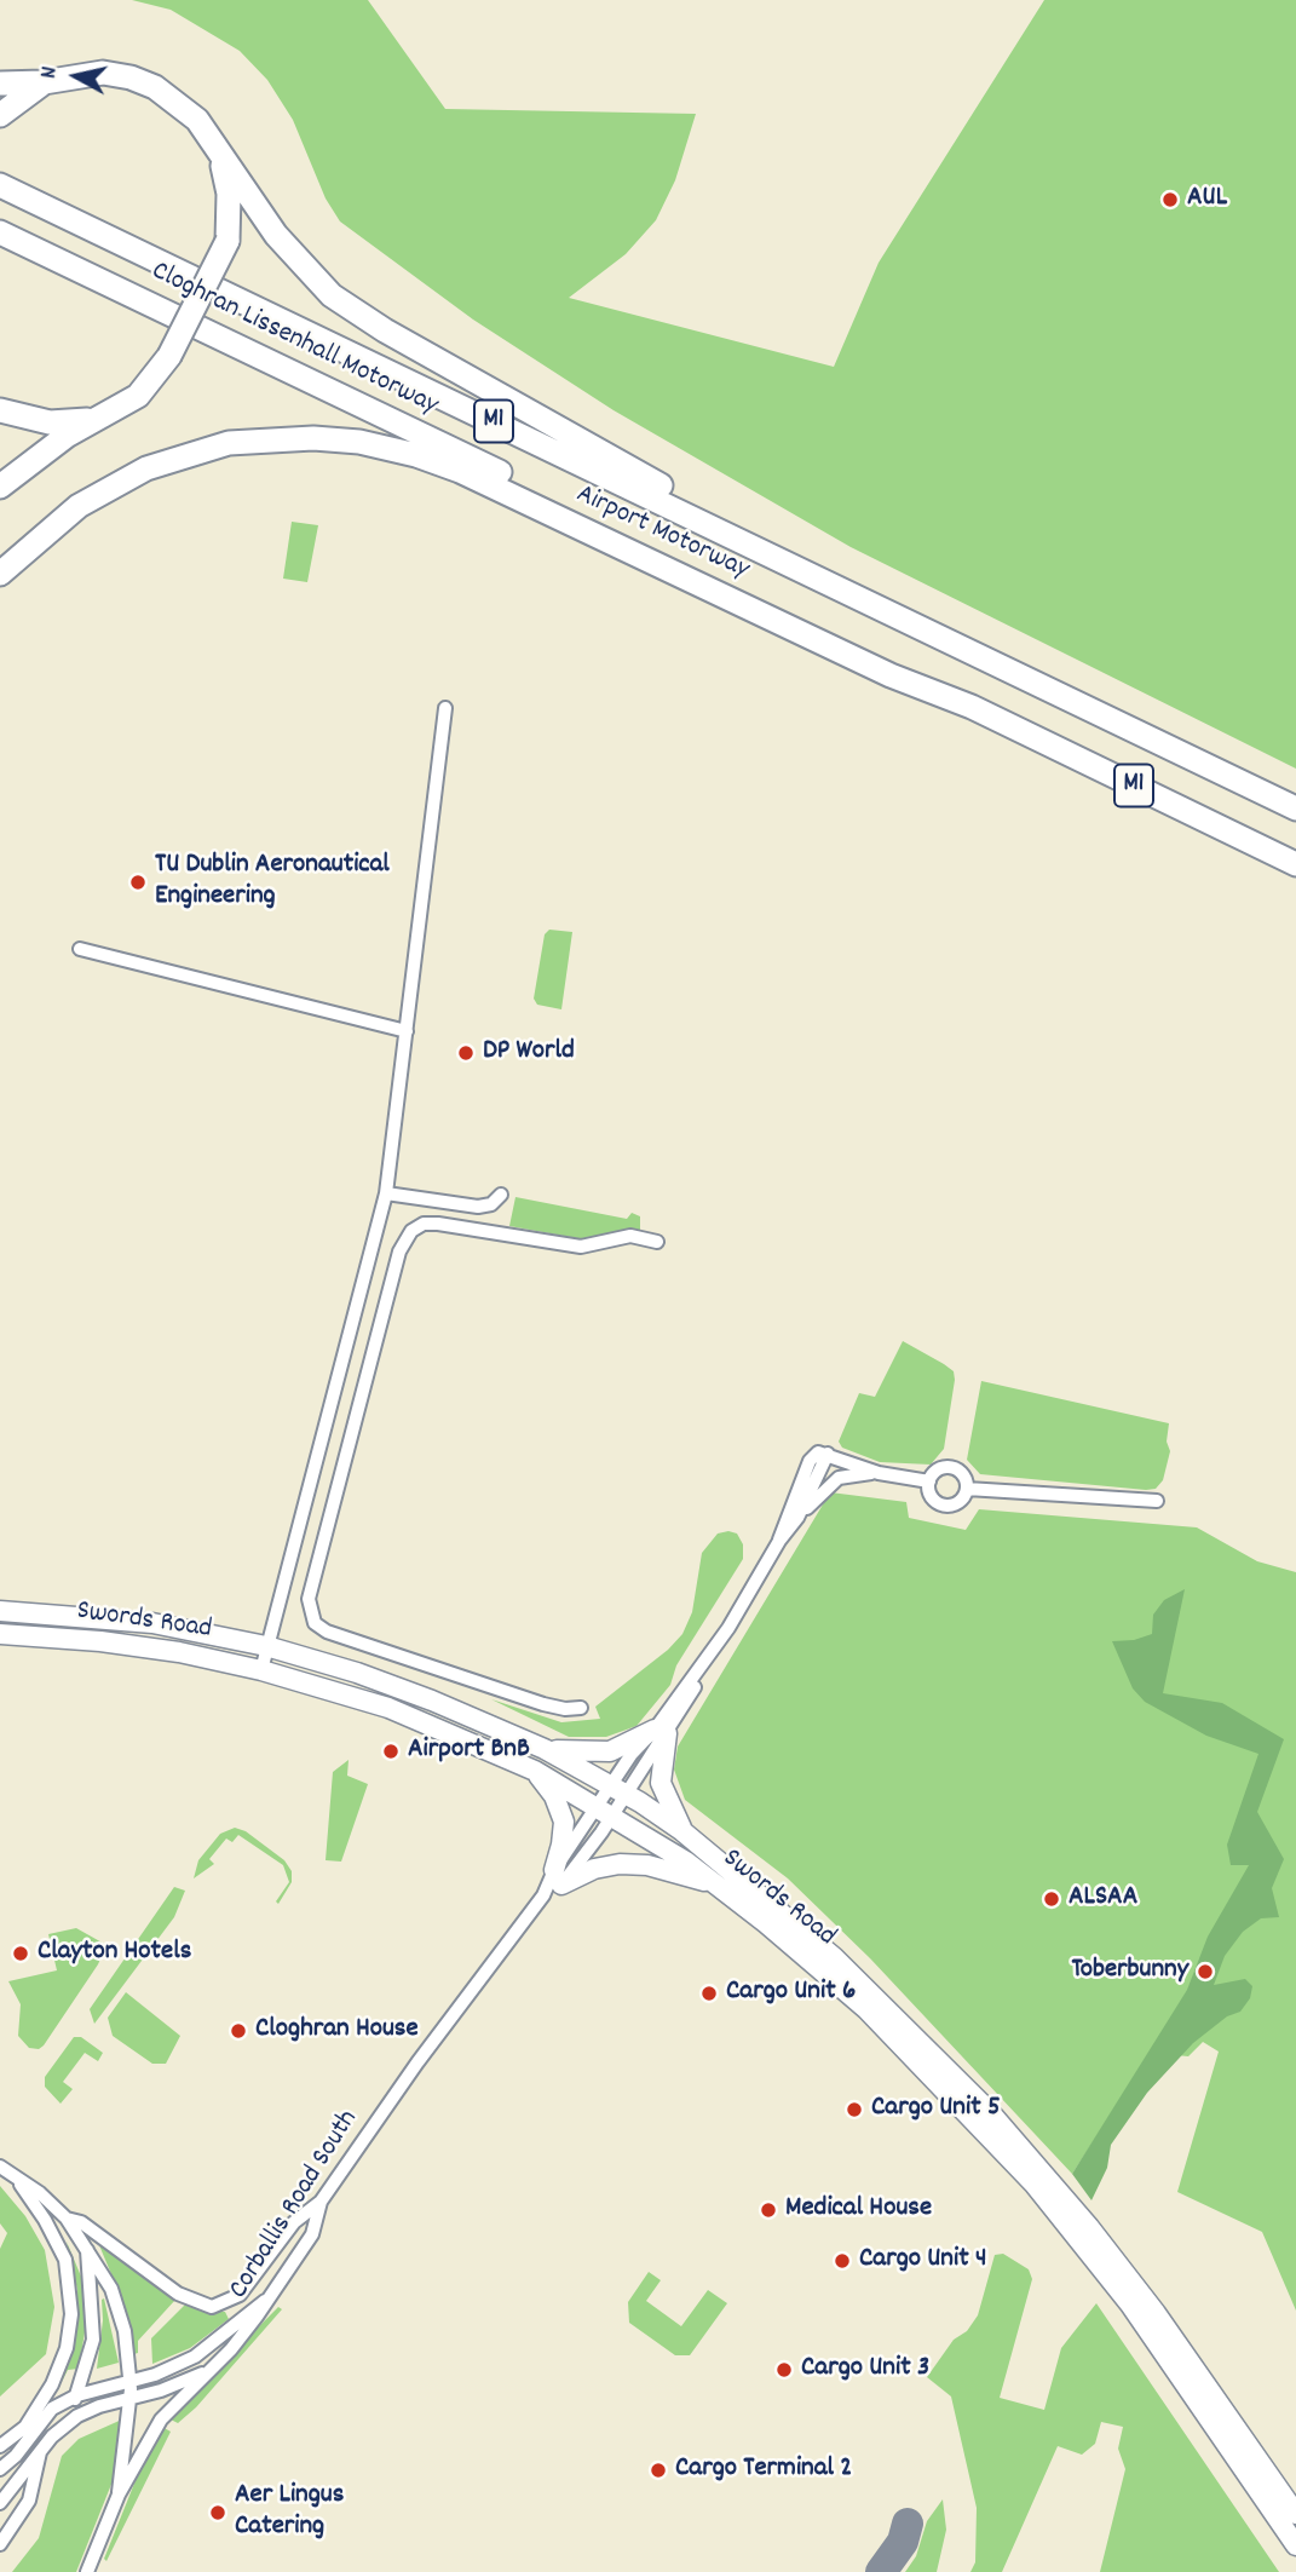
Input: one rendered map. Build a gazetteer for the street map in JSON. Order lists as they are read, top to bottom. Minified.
{"streets":{"highway":["Cloghran Lissenhall Motorway","M1","Airport Motorway"],"main road":["Swords Road"],"street":["Corballis Road South"]},"crossings":[["Cloghran Lissenhall Motorway","M1"],["Cloghran Lissenhall Motorway","Airport Motorway"],["Swords Road","Corballis Road South"]],"places":["AUL","TU Dublin Aeronautical Engineering","DP World","Airport BnB","ALSAA","Clayton Hotels","Toberbunny","Cargo Unit 6","Cloghran House","Cargo Unit 5","Medical House","Cargo Unit 4","Cargo Unit 3","Cargo Terminal 2","Aer Lingus Catering"],"north":"left"}
